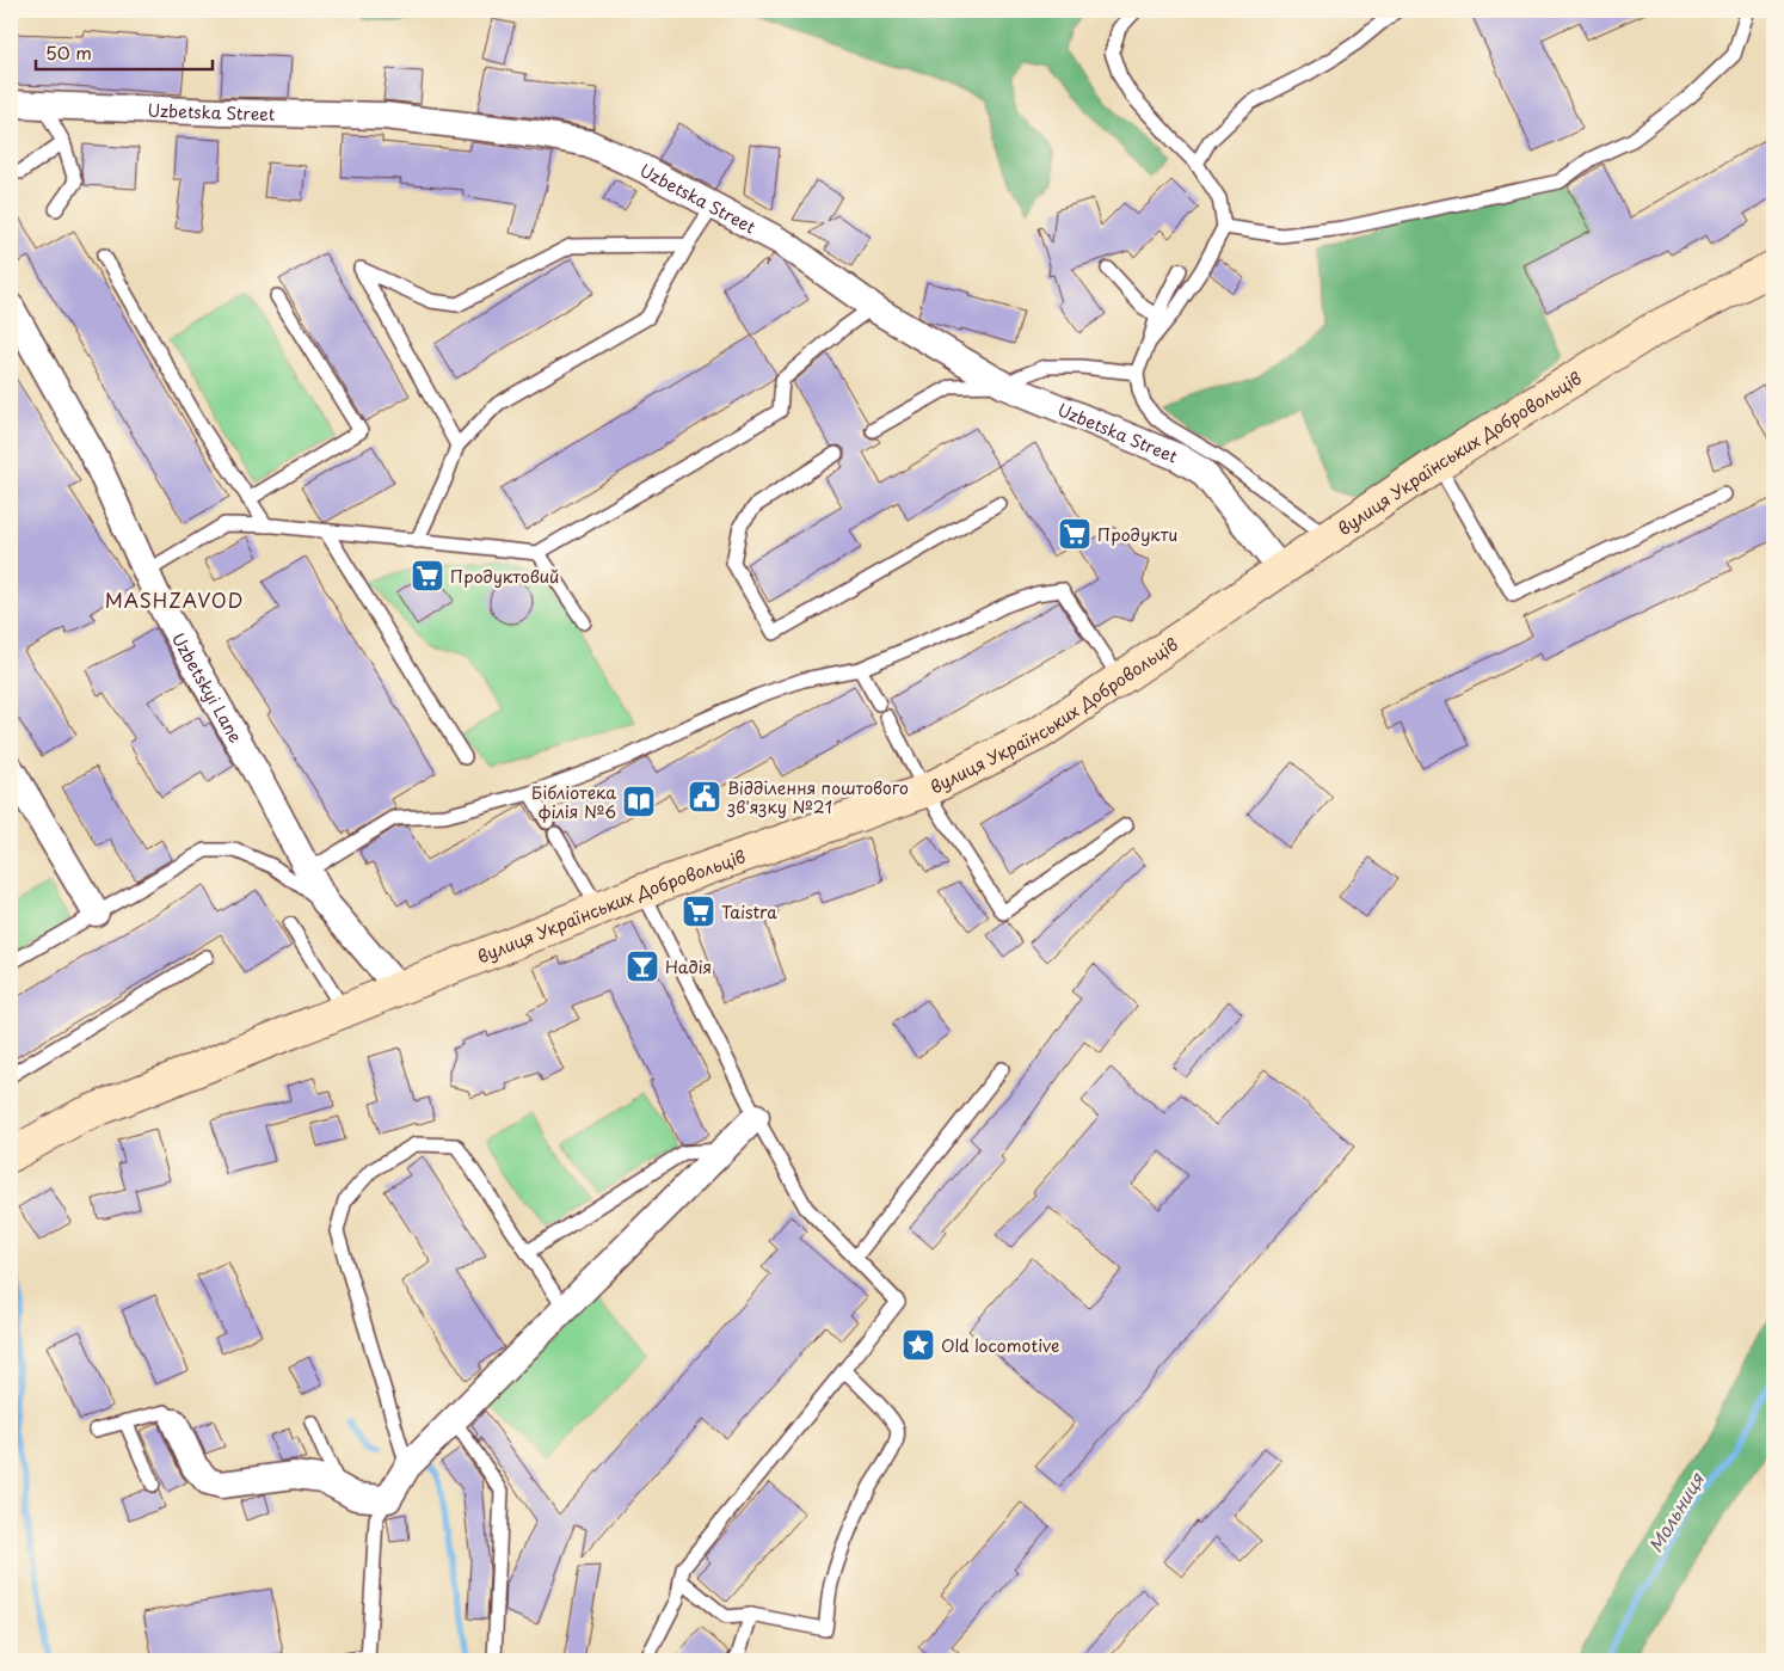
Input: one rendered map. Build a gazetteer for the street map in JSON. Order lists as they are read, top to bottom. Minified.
{"streets":{"street":["Uzbetska Street","вулиця Українських Добровольців","Uzbetskyi Lane"]},"crossings":[["Uzbetska Street","вулиця Українських Добровольців"],["вулиця Українських Добровольців","Uzbetskyi Lane"]],"districts":["MASHZAVOD"],"water":["Мольниця"],"places":{"supermarket":["Продукти","Продуктовий","Taistra"],"public building":["Відділення поштового зв'язку №21"],"library":["Бібліотека філія №6"],"bar":["Надія"],"place":["Old locomotive"]},"scale_bar":"50 m"}
